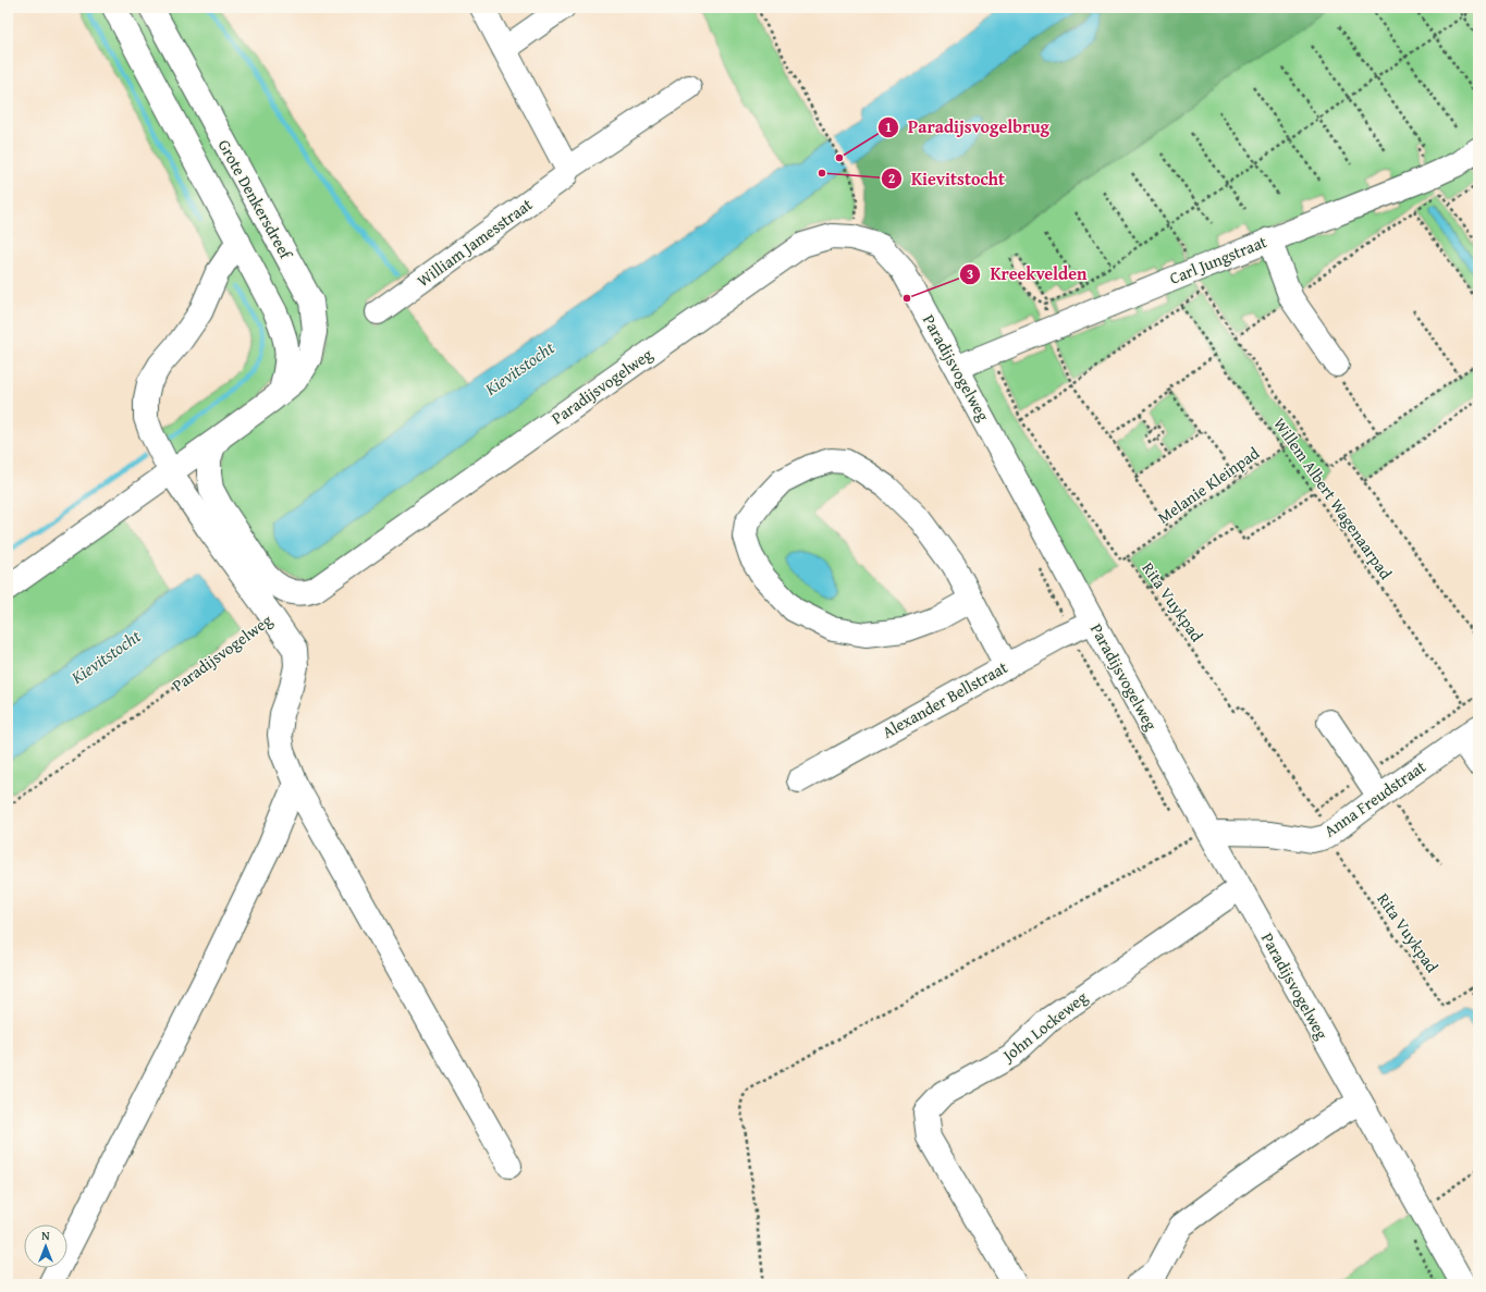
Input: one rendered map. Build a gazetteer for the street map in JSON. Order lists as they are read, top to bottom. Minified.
{"streets":{"street":["Grote Denkersdreef","William Jamesstraat","Carl Jungstraat","Paradijsvogelweg","Alexander Bellstraat","Anna Freudstraat","John Lockeweg"],"path":["Melanie Kleinpad","Willem Albert Wagenaarpad","Rita Vuykpad"]},"crossings":[["Grote Denkersdreef","Paradijsvogelweg"],["Carl Jungstraat","Paradijsvogelweg"],["Carl Jungstraat","Willem Albert Wagenaarpad"],["Carl Jungstraat","Rita Vuykpad"],["Paradijsvogelweg","Alexander Bellstraat"],["Paradijsvogelweg","Anna Freudstraat"],["Paradijsvogelweg","John Lockeweg"],["Melanie Kleinpad","Willem Albert Wagenaarpad"],["Melanie Kleinpad","Rita Vuykpad"],["Willem Albert Wagenaarpad","Anna Freudstraat"],["Rita Vuykpad","Anna Freudstraat"]],"water":["Kievitstocht"],"places":["Paradijsvogelbrug","Kievitstocht","Kreekvelden"],"north":"top"}
